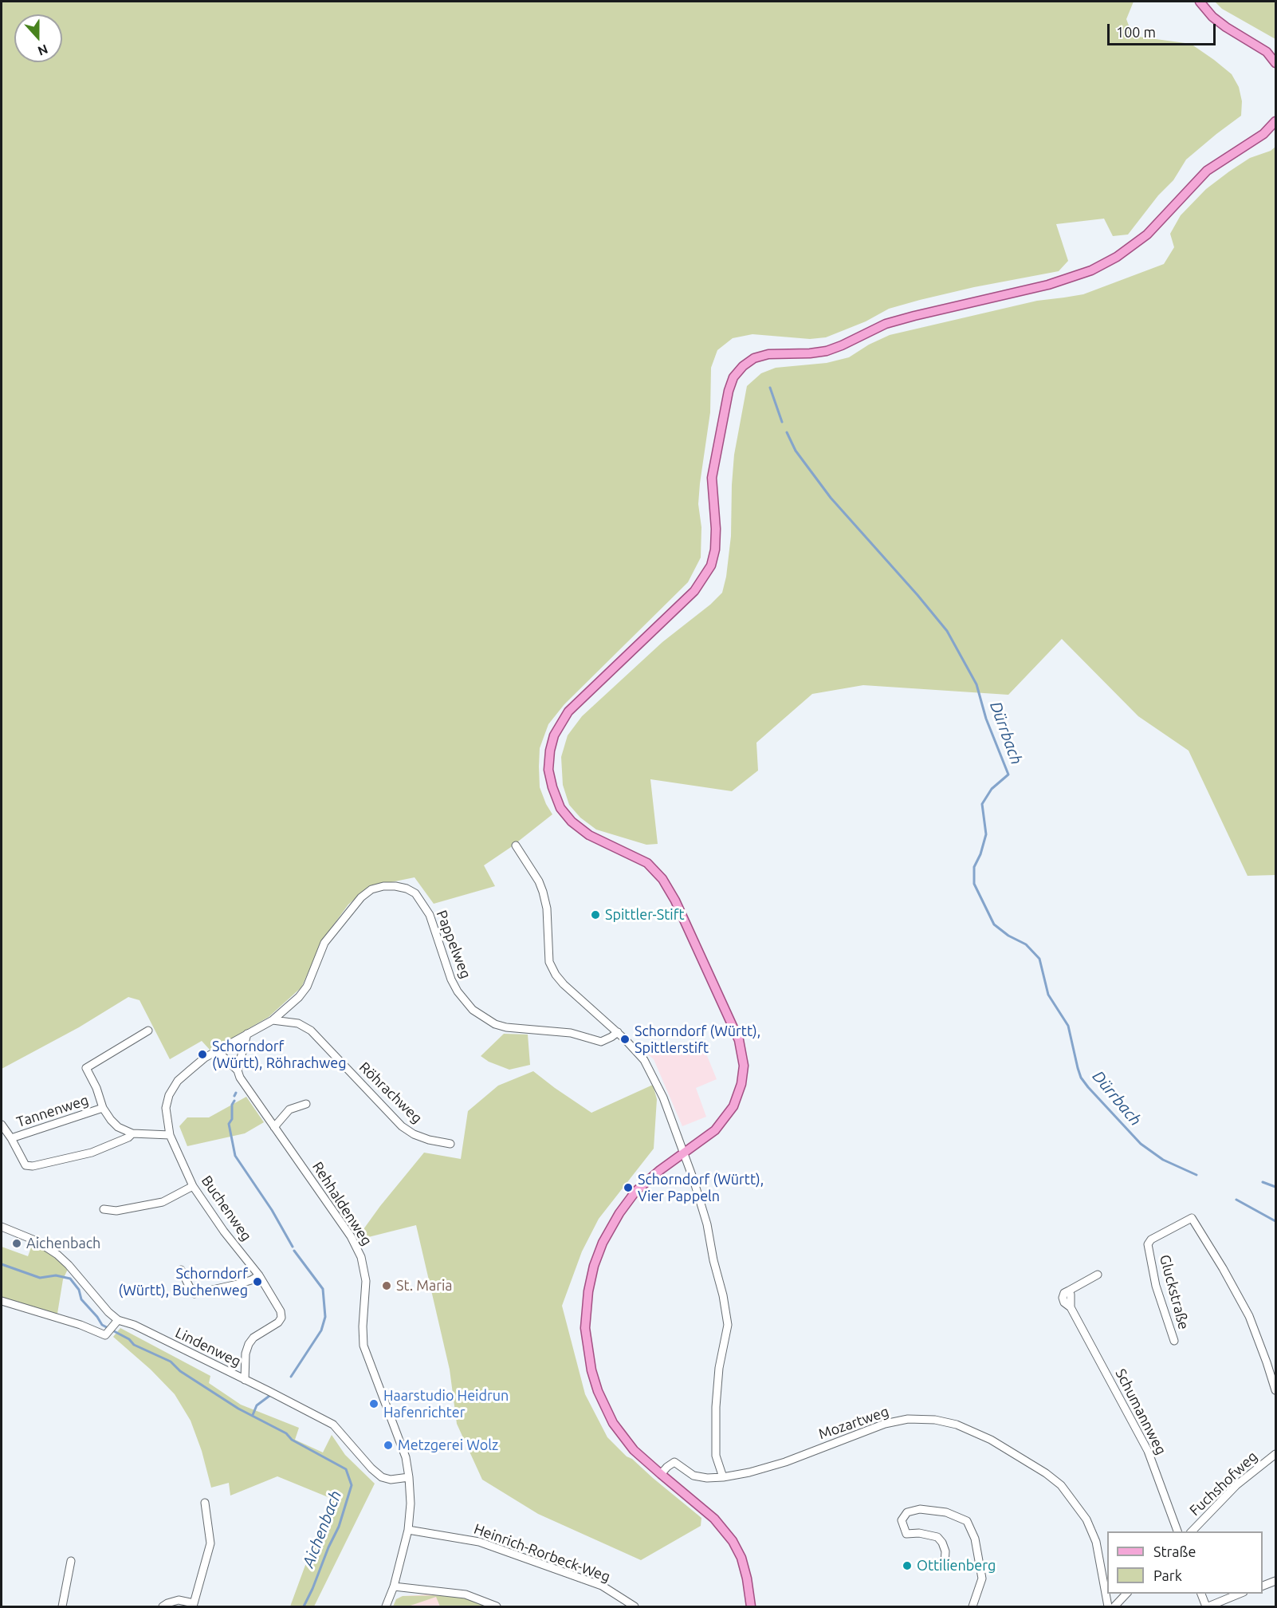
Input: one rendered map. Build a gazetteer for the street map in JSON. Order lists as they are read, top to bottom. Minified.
{"streets":{"street":["Pappelweg","Röhrachweg","Tannenweg","Rehhaldenweg","Buchenweg","Gluckstraße","Lindenweg","Schumannweg","Mozartweg","Fuchshofweg","Heinrich-Rorbeck-Weg"]},"crossings":[["Pappelweg","Röhrachweg"],["Pappelweg","Rehhaldenweg"],["Pappelweg","Buchenweg"],["Tannenweg","Buchenweg"],["Rehhaldenweg","Buchenweg"],["Rehhaldenweg","Lindenweg"],["Rehhaldenweg","Heinrich-Rorbeck-Weg"],["Buchenweg","Lindenweg"]],"water":["Dürrbach","Aichenbach"],"places":["Spittler-Stift","Schorndorf (Württ), Spittlerstift","Schorndorf (Württ), Röhrachweg","Schorndorf (Württ), Vier Pappeln","Aichenbach","Schorndorf (Württ), Buchenweg","St. Maria","Haarstudio Heidrun Hafenrichter","Metzgerei Wolz","Ottilienberg"],"legend":["Straße","Park"],"scale_bar":"100 m","north":"bottom"}
